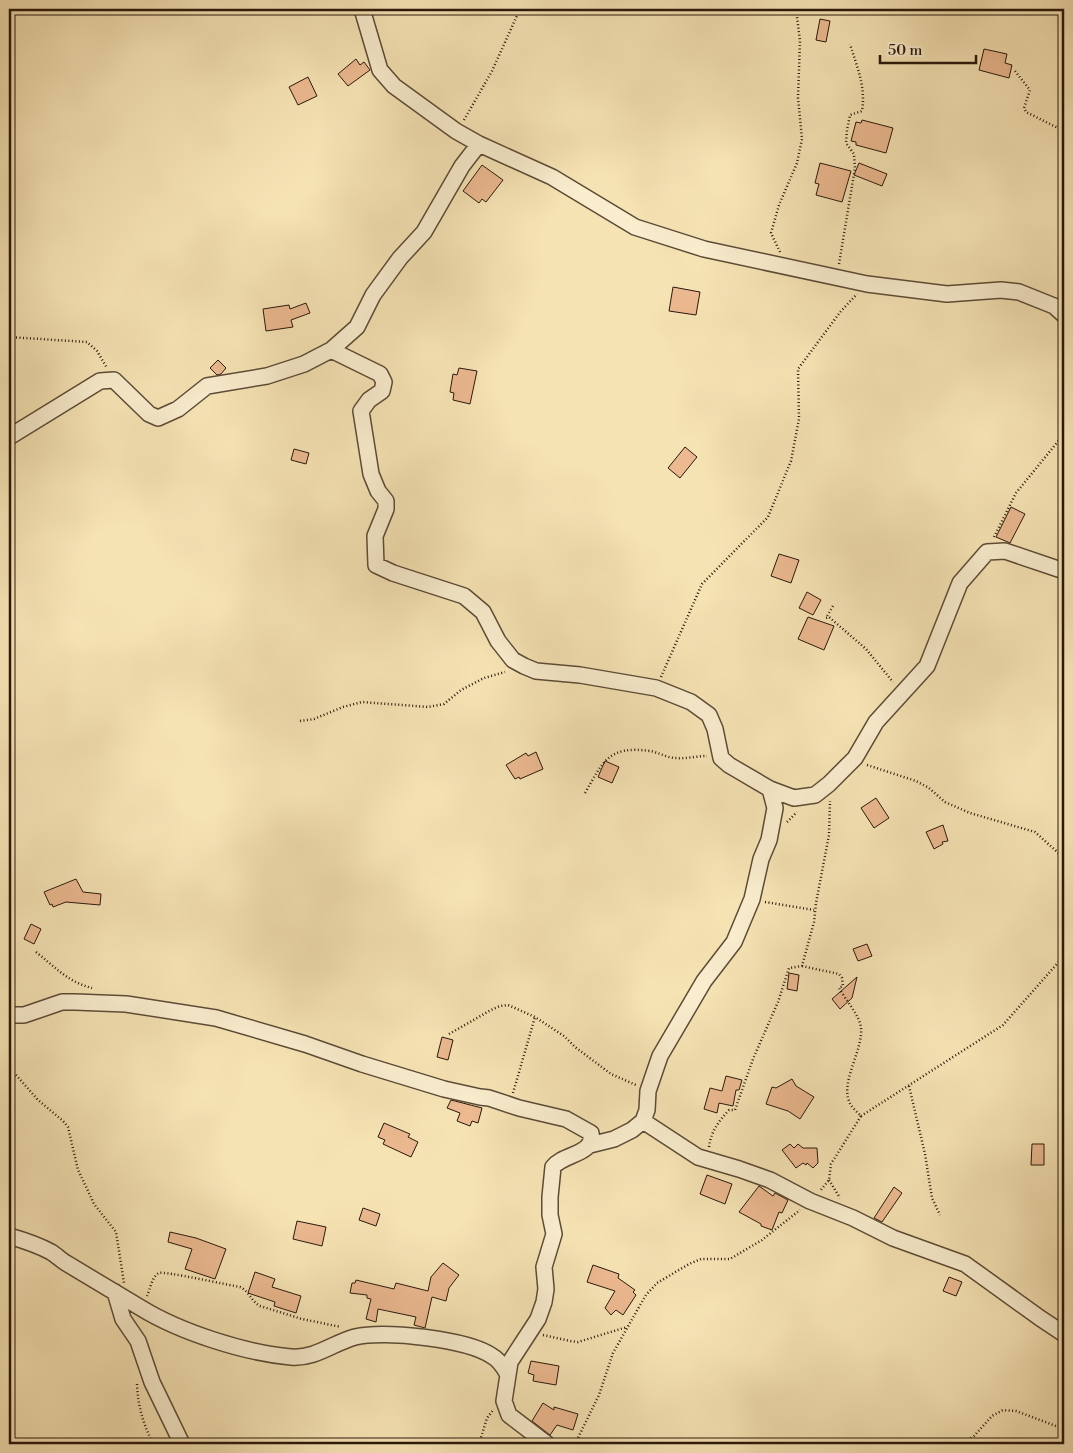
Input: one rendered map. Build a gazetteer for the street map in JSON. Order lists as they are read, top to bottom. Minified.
{"scale_bar":"50 m"}
